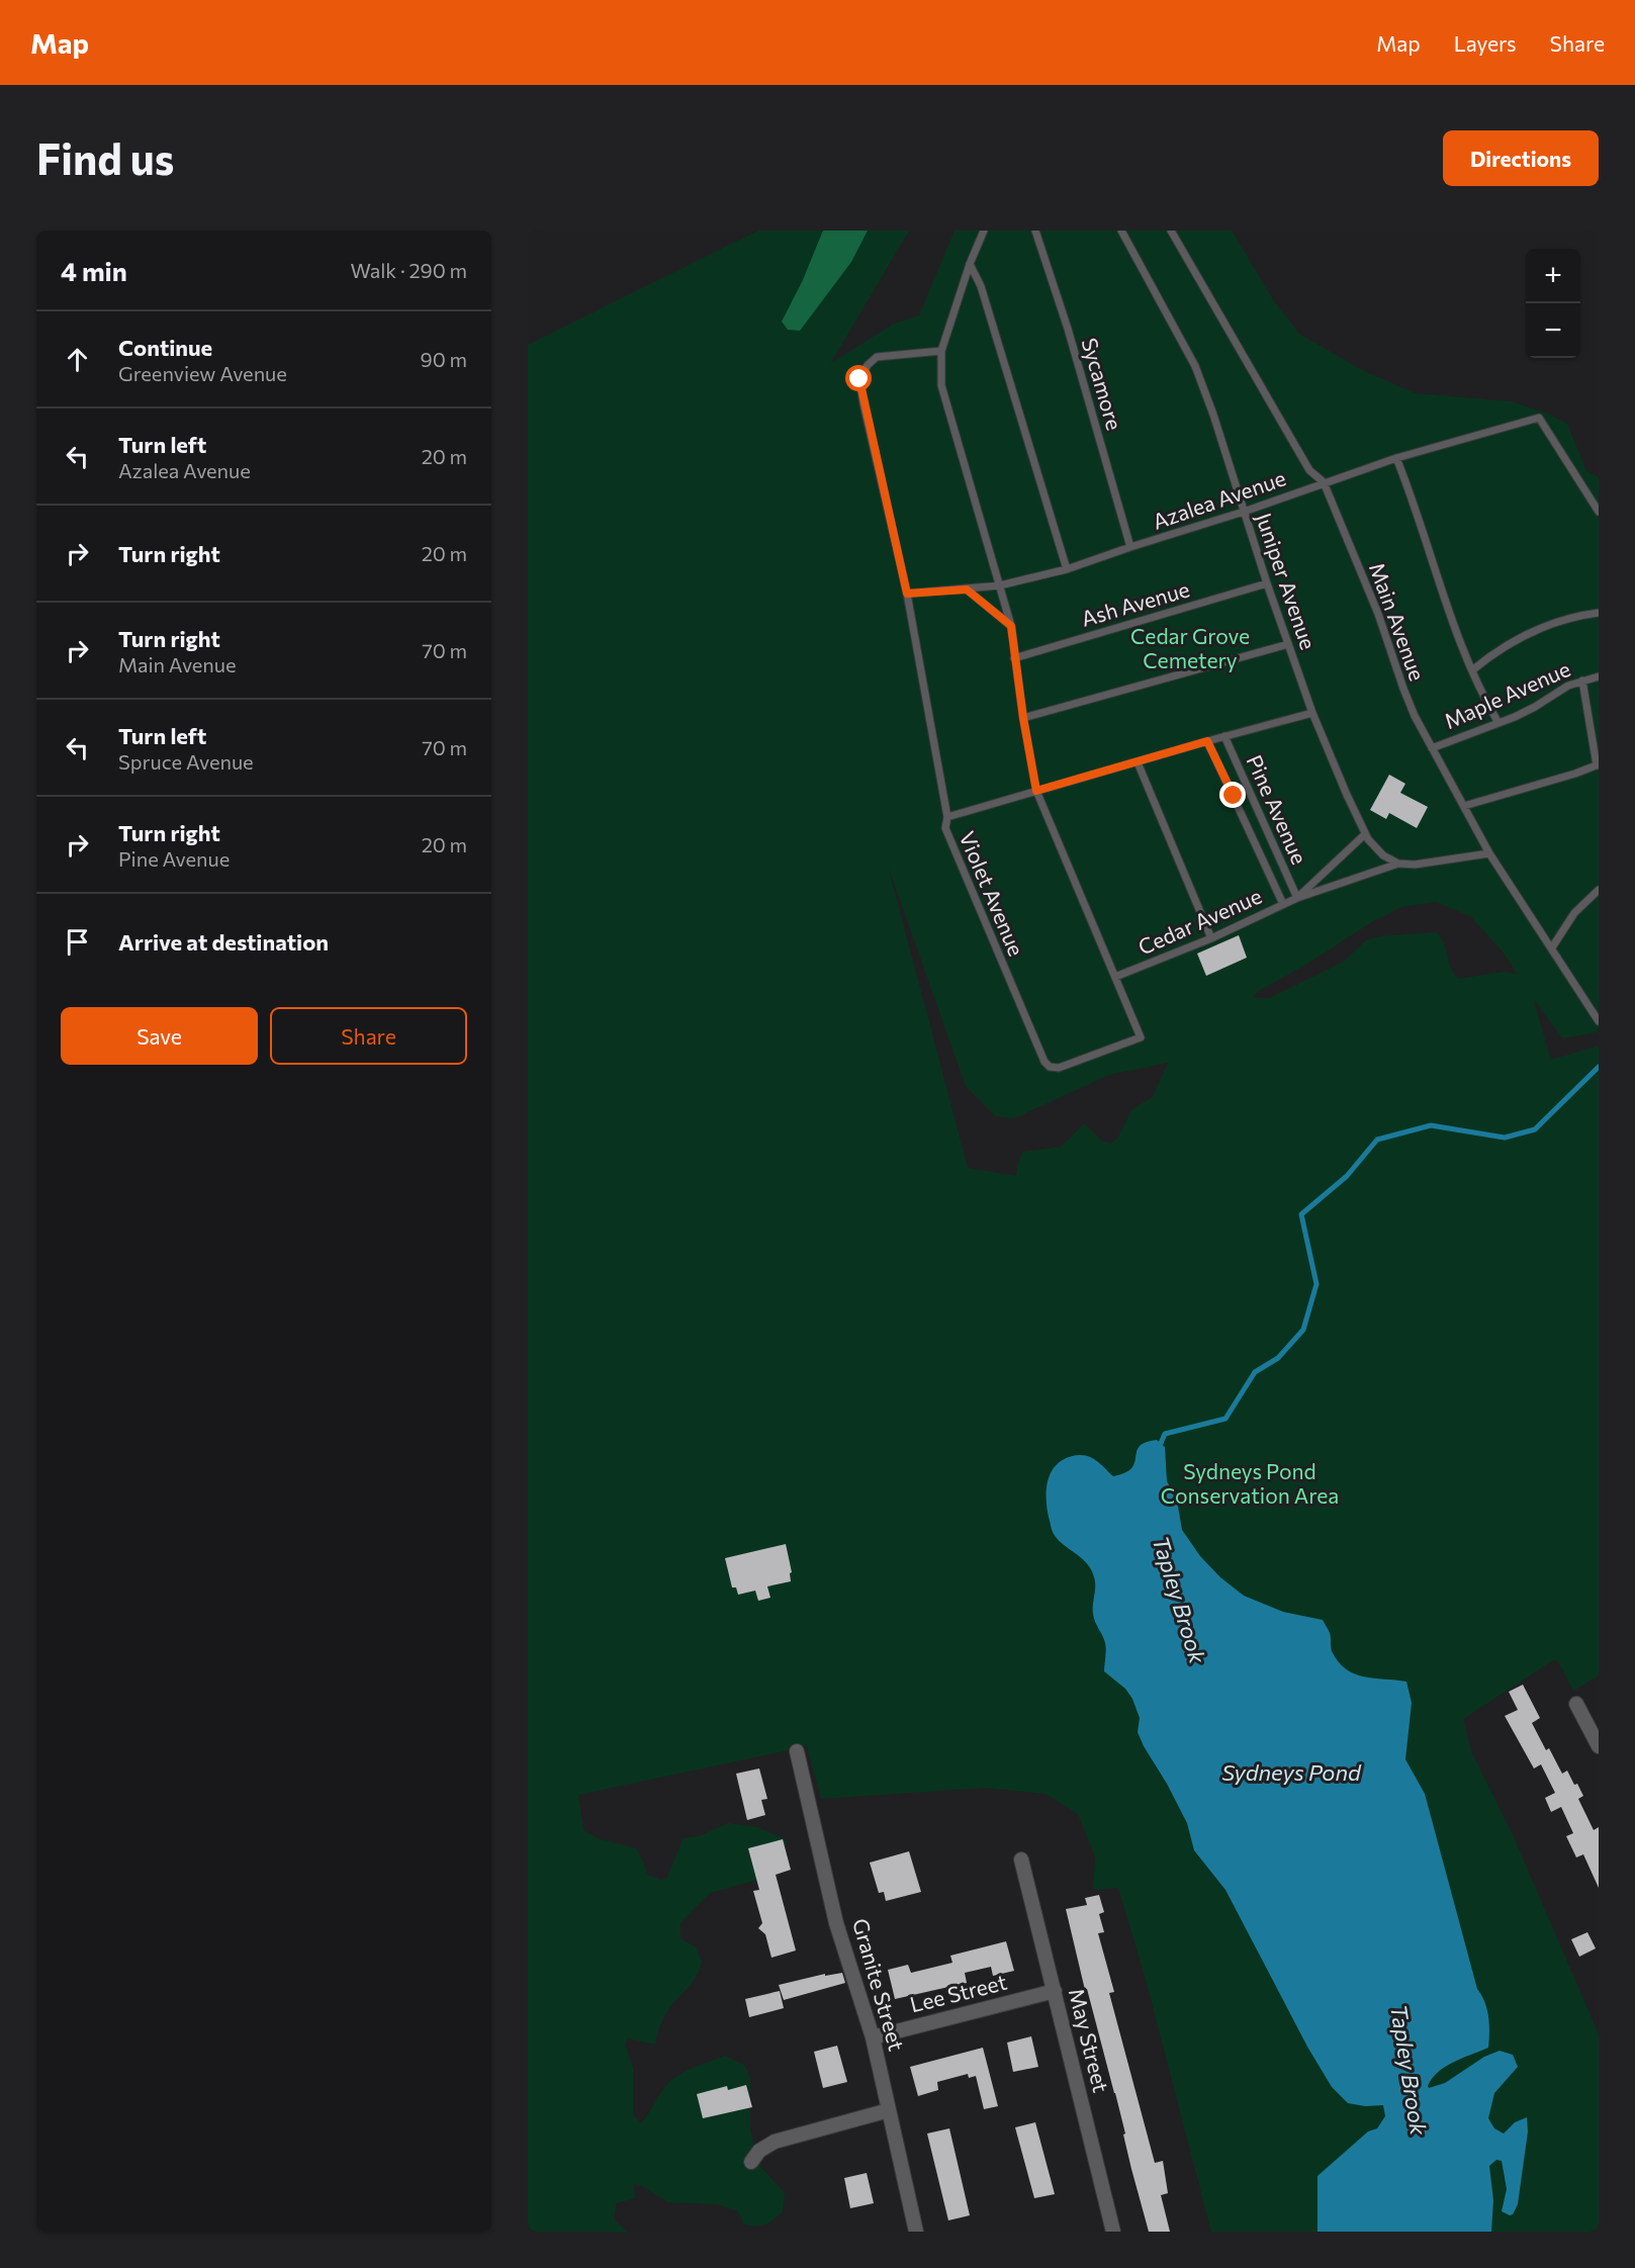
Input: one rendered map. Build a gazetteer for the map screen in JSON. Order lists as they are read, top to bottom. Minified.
{"streets":{"street":["Granite Street","Lee Street","May Street"],"lane":["Sycamore","Azalea Avenue","Juniper Avenue","Ash Avenue","Main Avenue","Maple Avenue","Pine Avenue","Violet Avenue","Cedar Avenue"]},"crossings":[["Sycamore","Azalea Avenue"],["Azalea Avenue","Juniper Avenue"],["Azalea Avenue","Main Avenue"],["Azalea Avenue","Violet Avenue"],["Juniper Avenue","Ash Avenue"],["Juniper Avenue","Cedar Avenue"],["Main Avenue","Maple Avenue"],["Main Avenue","Cedar Avenue"],["Pine Avenue","Cedar Avenue"],["Violet Avenue","Cedar Avenue"],["Granite Street","Lee Street"],["Lee Street","May Street"]],"water":["Tapley Brook","Sydneys Pond"],"parks":["Cedar Grove Cemetery","Sydneys Pond Conservation Area"],"page":{"header":"Map","nav":["Map","Layers","Share"],"buttons":["Directions",["Save","Share"]],"title":"Find us","heading":["4 min","Walk · 290 m"],"map_buttons":["+","−"],"list":[["Continue","Greenview Avenue","90 m"],["Turn left","Azalea Avenue","20 m"],["Turn right","20 m"],["Turn right","Main Avenue","70 m"],["Turn left","Spruce Avenue","70 m"],["Turn right","Pine Avenue","20 m"],"Arrive at destination"]}}
